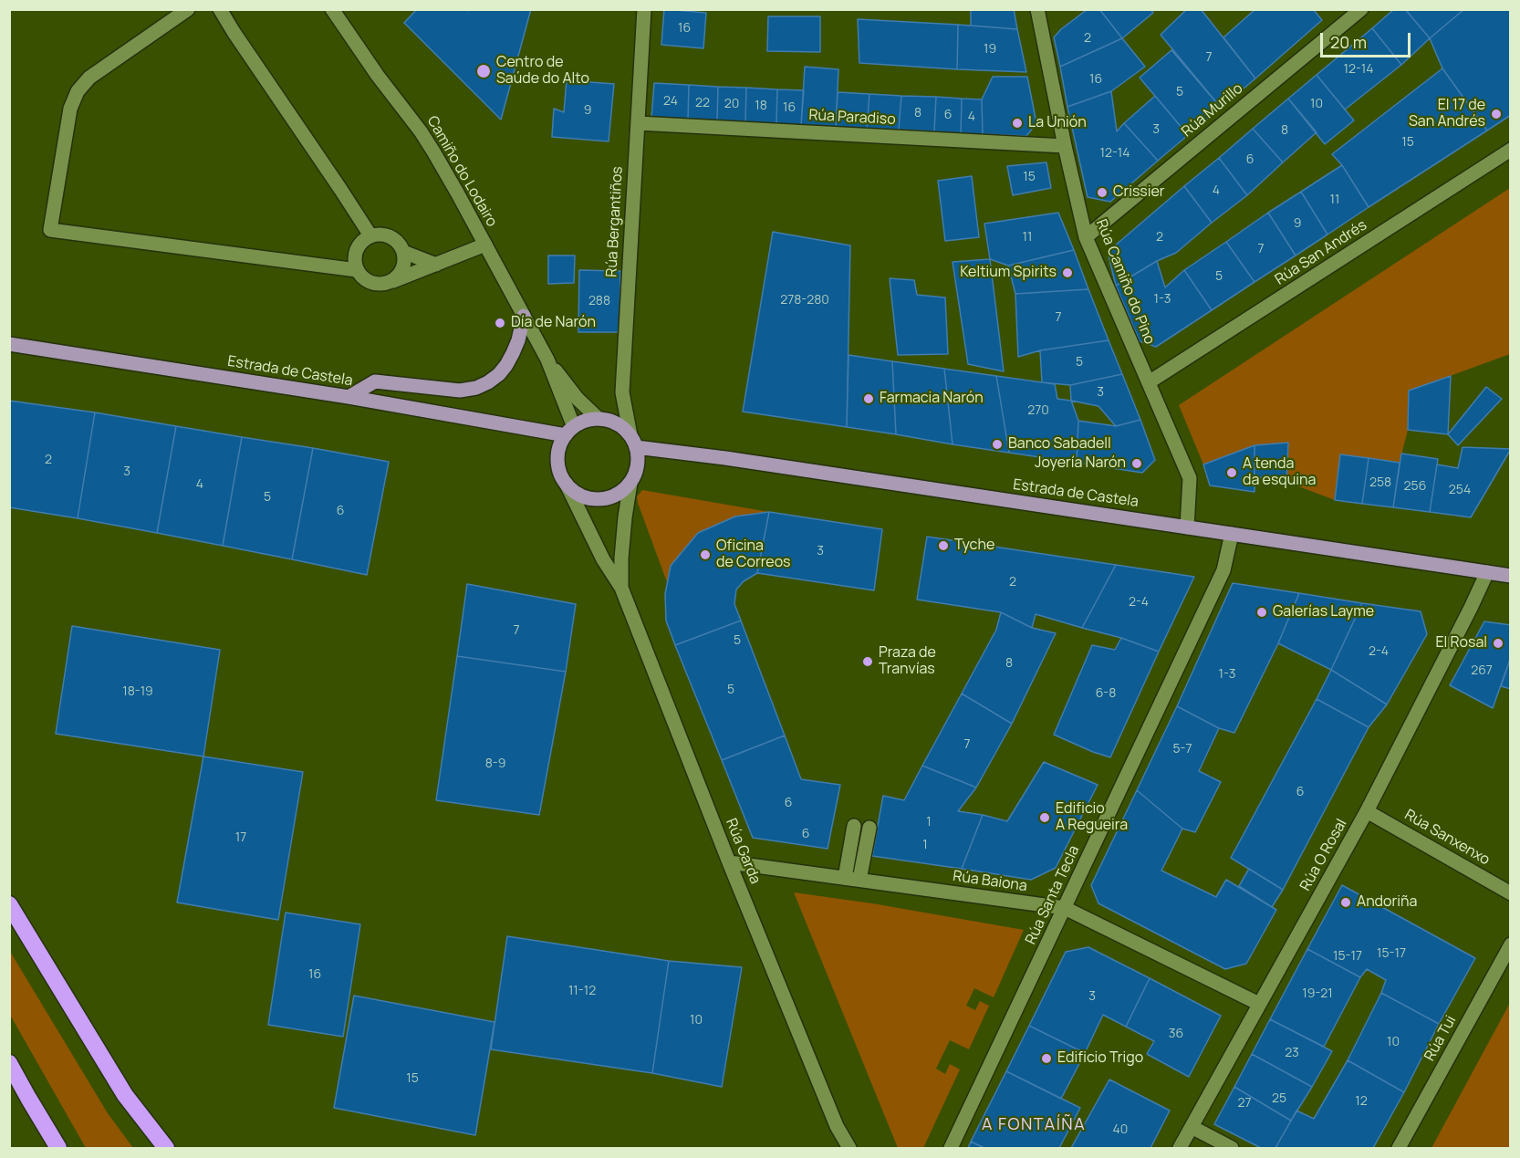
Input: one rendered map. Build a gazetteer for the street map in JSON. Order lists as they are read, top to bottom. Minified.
{"streets":{"main road":["Estrada de Castela"],"street":["Rúa Murillo","Rúa Paradiso","Camiño do Lodairo","Rúa Bergantiños","Rúa San Andrés","Rúa Camiño do Pino","Rúa Sanxenxo","Rúa Garda","Rúa O Rosal","Rúa Baiona","Rúa Santa Tecla","Rúa Tui"]},"crossings":[["Rúa Murillo","Rúa Camiño do Pino"],["Rúa Paradiso","Rúa Bergantiños"],["Rúa Paradiso","Rúa Camiño do Pino"],["Camiño do Lodairo","Rúa Bergantiños"],["Camiño do Lodairo","Estrada de Castela"],["Camiño do Lodairo","Rúa Garda"],["Rúa Bergantiños","Estrada de Castela"],["Rúa Bergantiños","Rúa Garda"],["Rúa San Andrés","Rúa Camiño do Pino"],["Rúa Camiño do Pino","Estrada de Castela"],["Estrada de Castela","Rúa Garda"],["Estrada de Castela","Rúa O Rosal"],["Estrada de Castela","Rúa Santa Tecla"],["Rúa Sanxenxo","Rúa O Rosal"],["Rúa Garda","Rúa Baiona"],["Rúa O Rosal","Rúa Baiona"],["Rúa Baiona","Rúa Santa Tecla"]],"districts":["A FONTAÍÑA"],"places":["Centro de Saúde do Alto","El 17 de San Andrés","La Unión","Crissier","Keltium Spirits","Día de Narón","Farmacia Narón","Banco Sabadell","Joyería Narón","A tenda da esquina","Tyche","Oficina de Correos","Galerías Layme","El Rosal","Praza de Tranvías","Edificio A Regueira","Andoriña","Edificio Trigo"],"house_numbers":["16","2","19","7","12-14","16","5","24","22","20","10","18","16","9","8","6","4","3","8","15","12-14","6","15","4","11","9","11","2","7","5","1-3","278-280","288","7","5","3","270","2","3","258","4","256","254","5","6","3","2","2-4","7","5","2-4","8","267","1-3","5","18-19","6-8","7","5-7","8-9","6","6","1","6","17","1","15-17","15-17","16","11-12","19-21","3","10","36","10","23","15","25","12","27","40"],"scale_bar":"20 m"}
